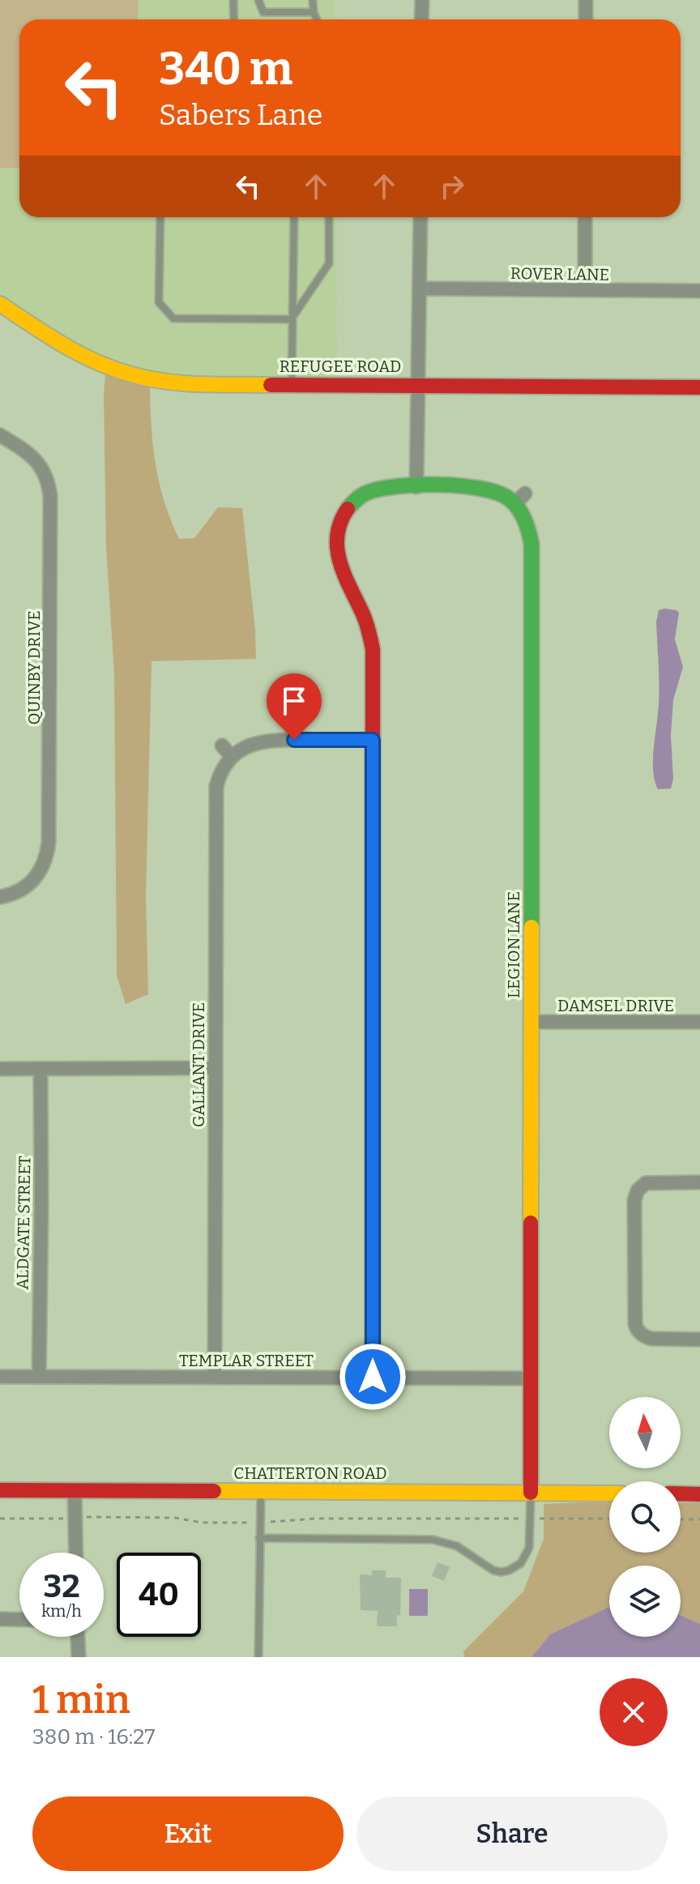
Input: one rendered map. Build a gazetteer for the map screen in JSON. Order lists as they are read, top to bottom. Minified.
{"streets":{"street":["ROVER LANE","REFUGEE ROAD","QUINBY DRIVE","LEGION LANE","DAMSEL DRIVE","GALLANT DRIVE","ALDGATE STREET","TEMPLAR STREET","CHATTERTON ROAD"]},"crossings":[["LEGION LANE","DAMSEL DRIVE"],["LEGION LANE","TEMPLAR STREET"],["LEGION LANE","CHATTERTON ROAD"],["GALLANT DRIVE","TEMPLAR STREET"],["ALDGATE STREET","TEMPLAR STREET"]],"north":"top","page":{"turn":["340 m","Sabers Lane"],"speed":"32 km/h","limit":"40","heading":["1 min","380 m · 16:27"],"buttons":["Exit","Share"]}}
